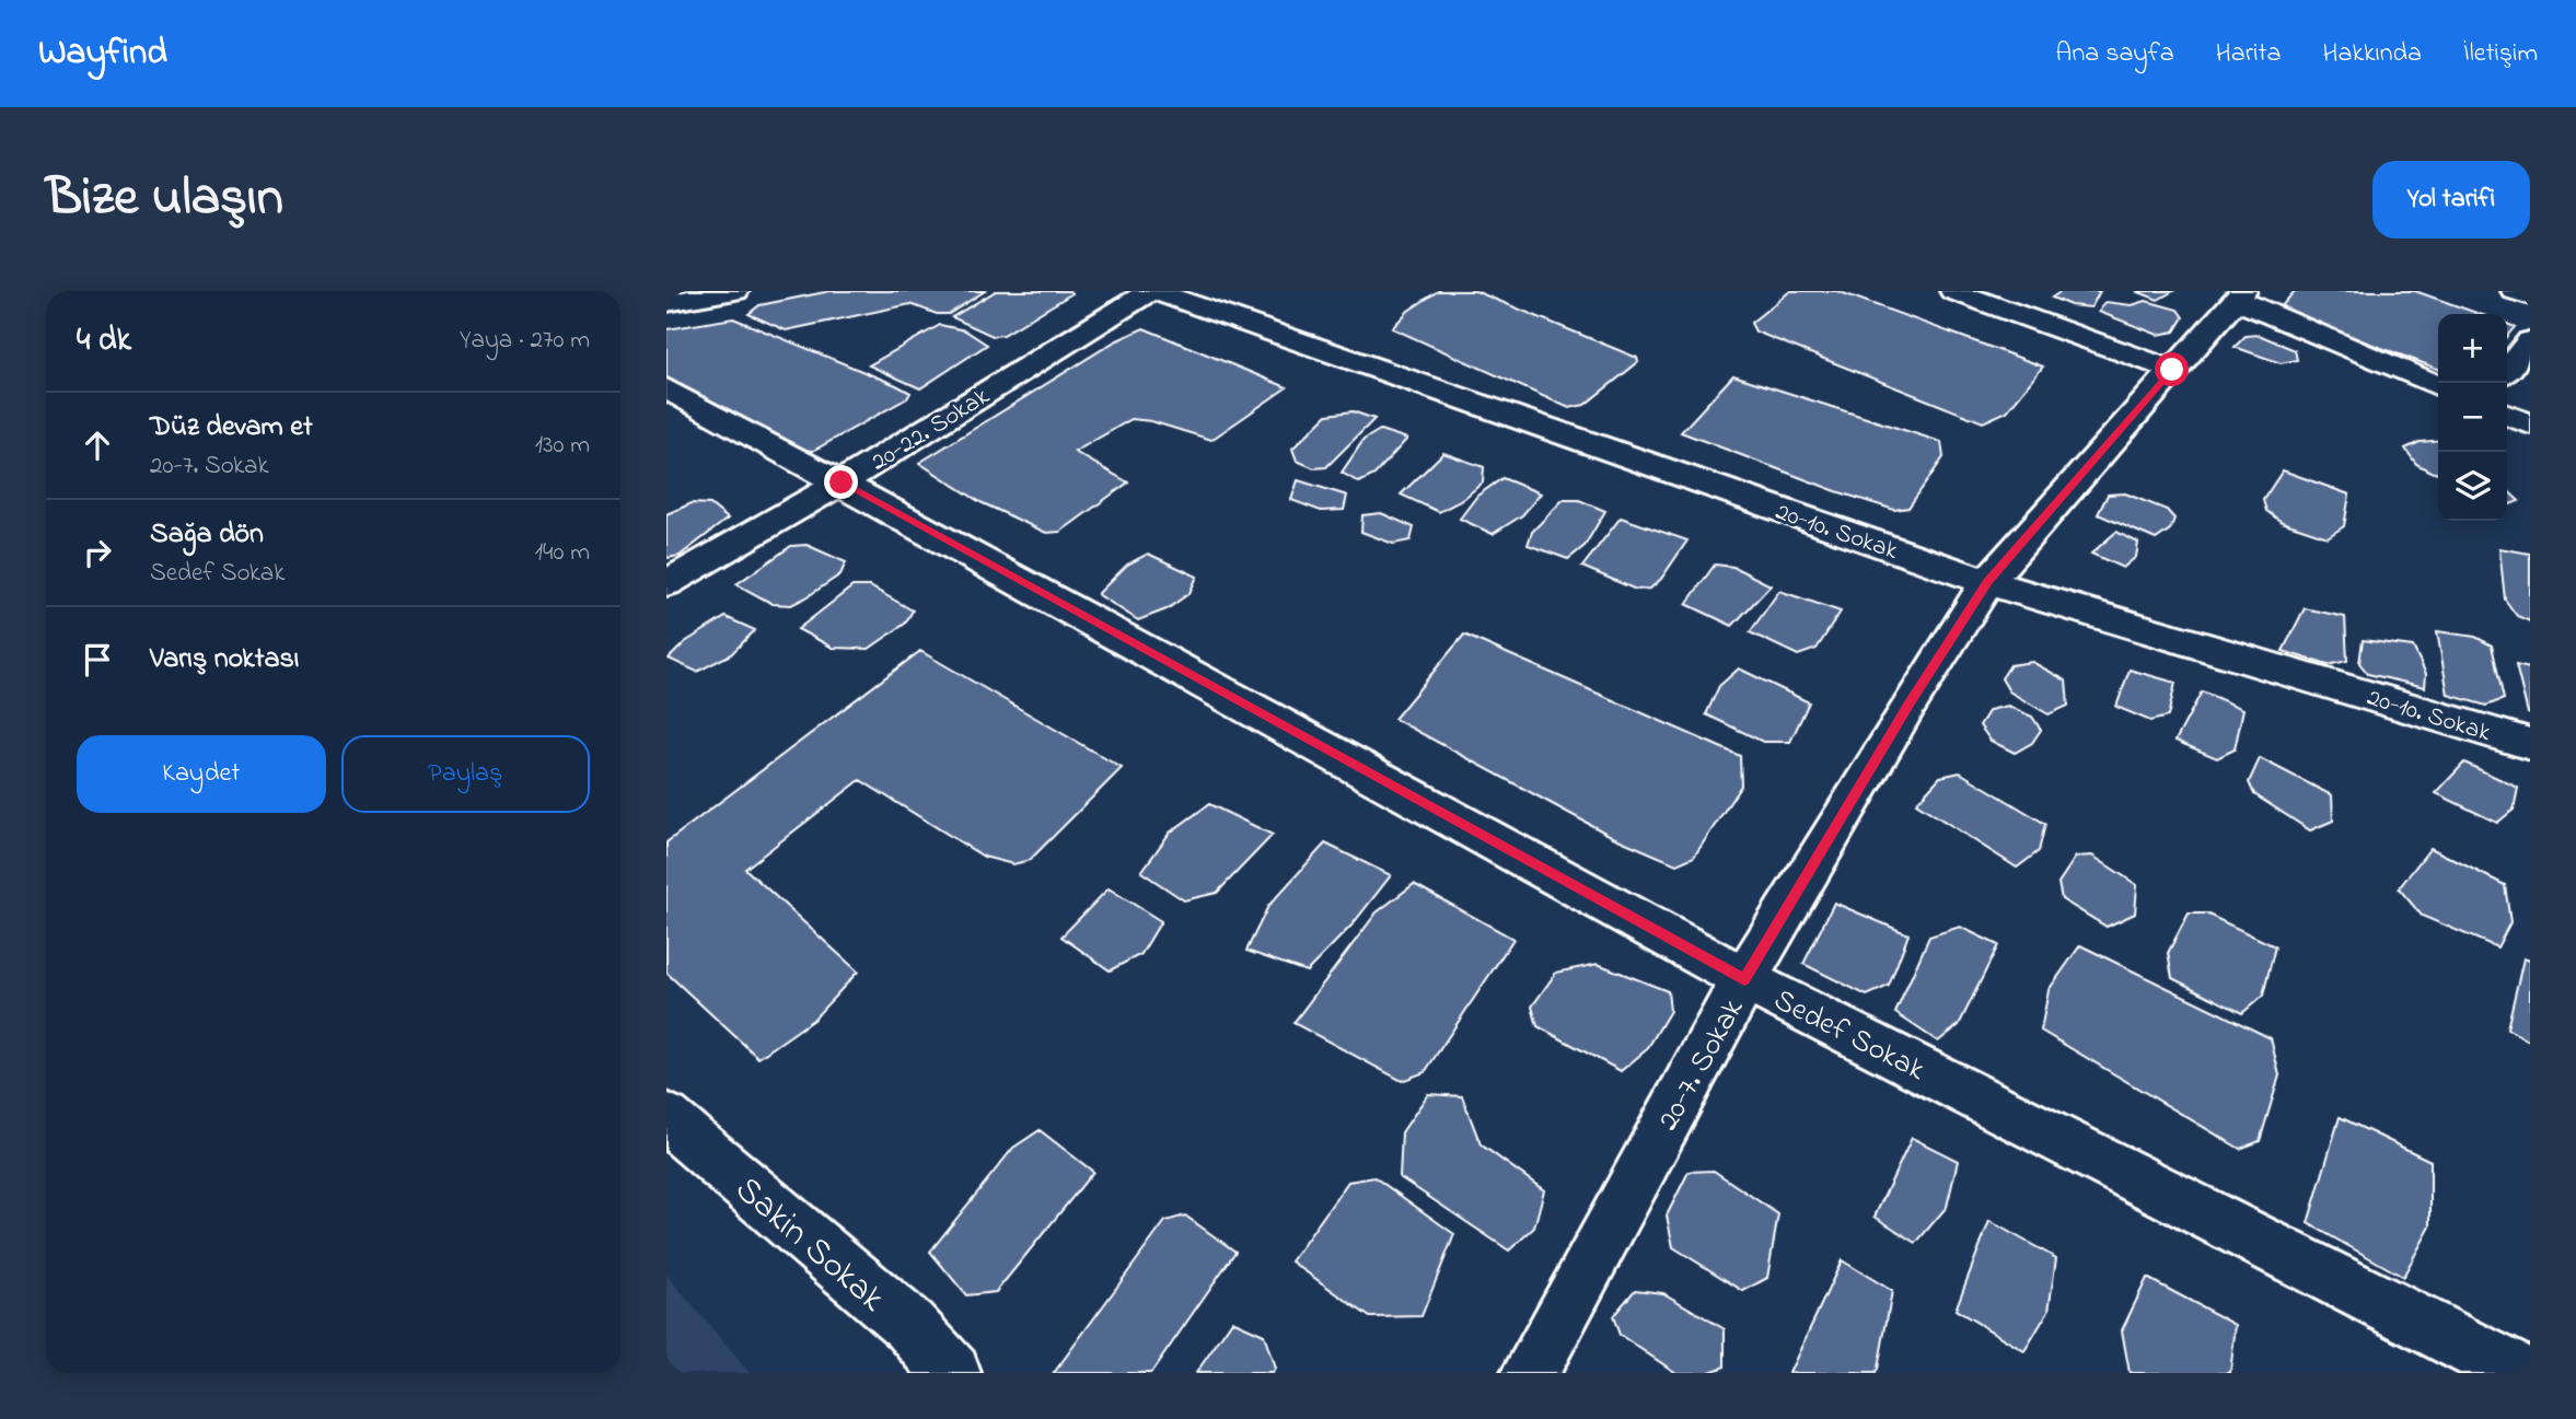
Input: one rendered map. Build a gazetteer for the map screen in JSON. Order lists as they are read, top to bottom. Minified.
{"streets":{"street":["20-22. Sokak","20-10. Sokak","Sedef Sokak","20-7. Sokak","Sakin Sokak"]},"crossings":[["20-22. Sokak","20-10. Sokak"],["20-22. Sokak","Sedef Sokak"],["20-10. Sokak","20-7. Sokak"],["Sedef Sokak","20-7. Sokak"]],"page":{"header":"Wayfind","nav":["Ana sayfa","Harita","Hakkında","İletişim"],"title":"Bize ulaşın","buttons":["Yol tarifi",["Kaydet","Paylaş"]],"heading":["4 dk","Yaya · 270 m"],"map_buttons":["+","−"],"list":[["Düz devam et","20-7. Sokak","130 m"],["Sağa dön","Sedef Sokak","140 m"],"Varış noktası"]}}
